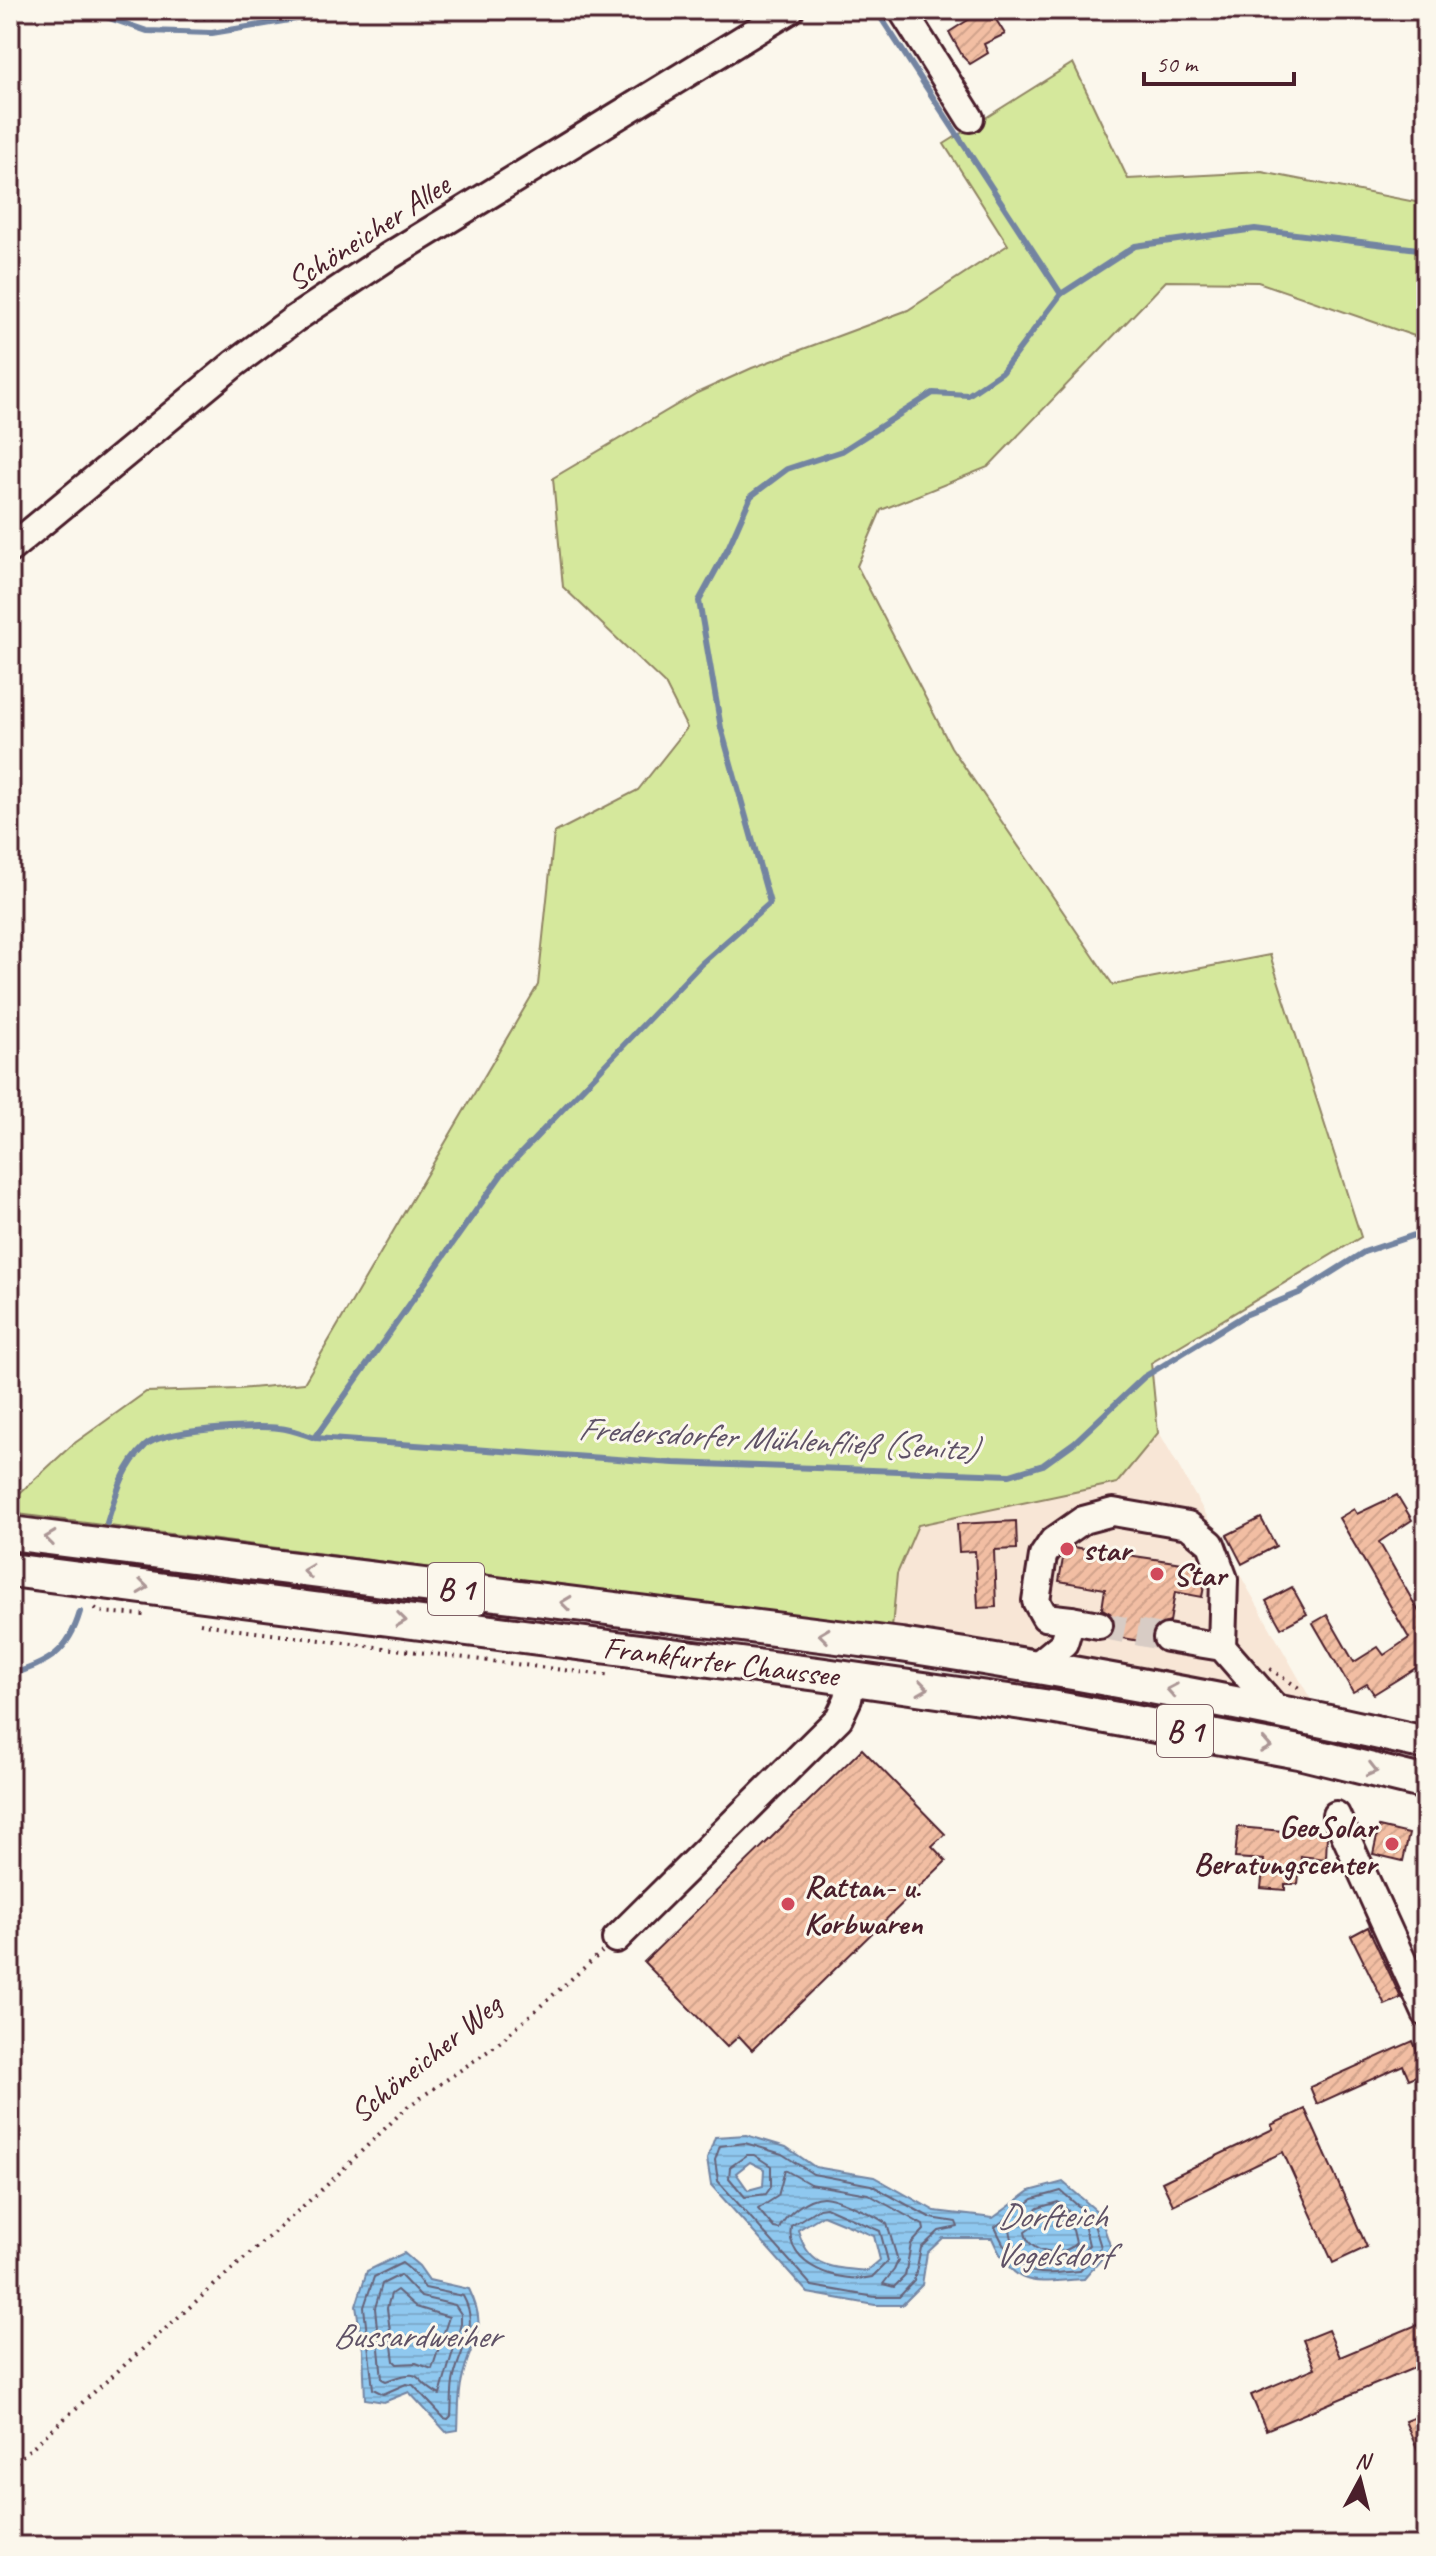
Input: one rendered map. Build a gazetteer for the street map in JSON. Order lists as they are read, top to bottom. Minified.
{"streets":{"main road":["B 1","Frankfurter Chaussee"],"street":["Schöneicher Allee"],"path":["Schöneicher Weg"]},"water":["Fredersdorfer Mühlenfließ (Senitz)","Dorfteich Vogelsdorf","Bussardweiher"],"places":["star","Star","GeoSolar Beratungscenter","Rattan- u. Korbwaren"],"scale_bar":"50 m","north":"top"}
